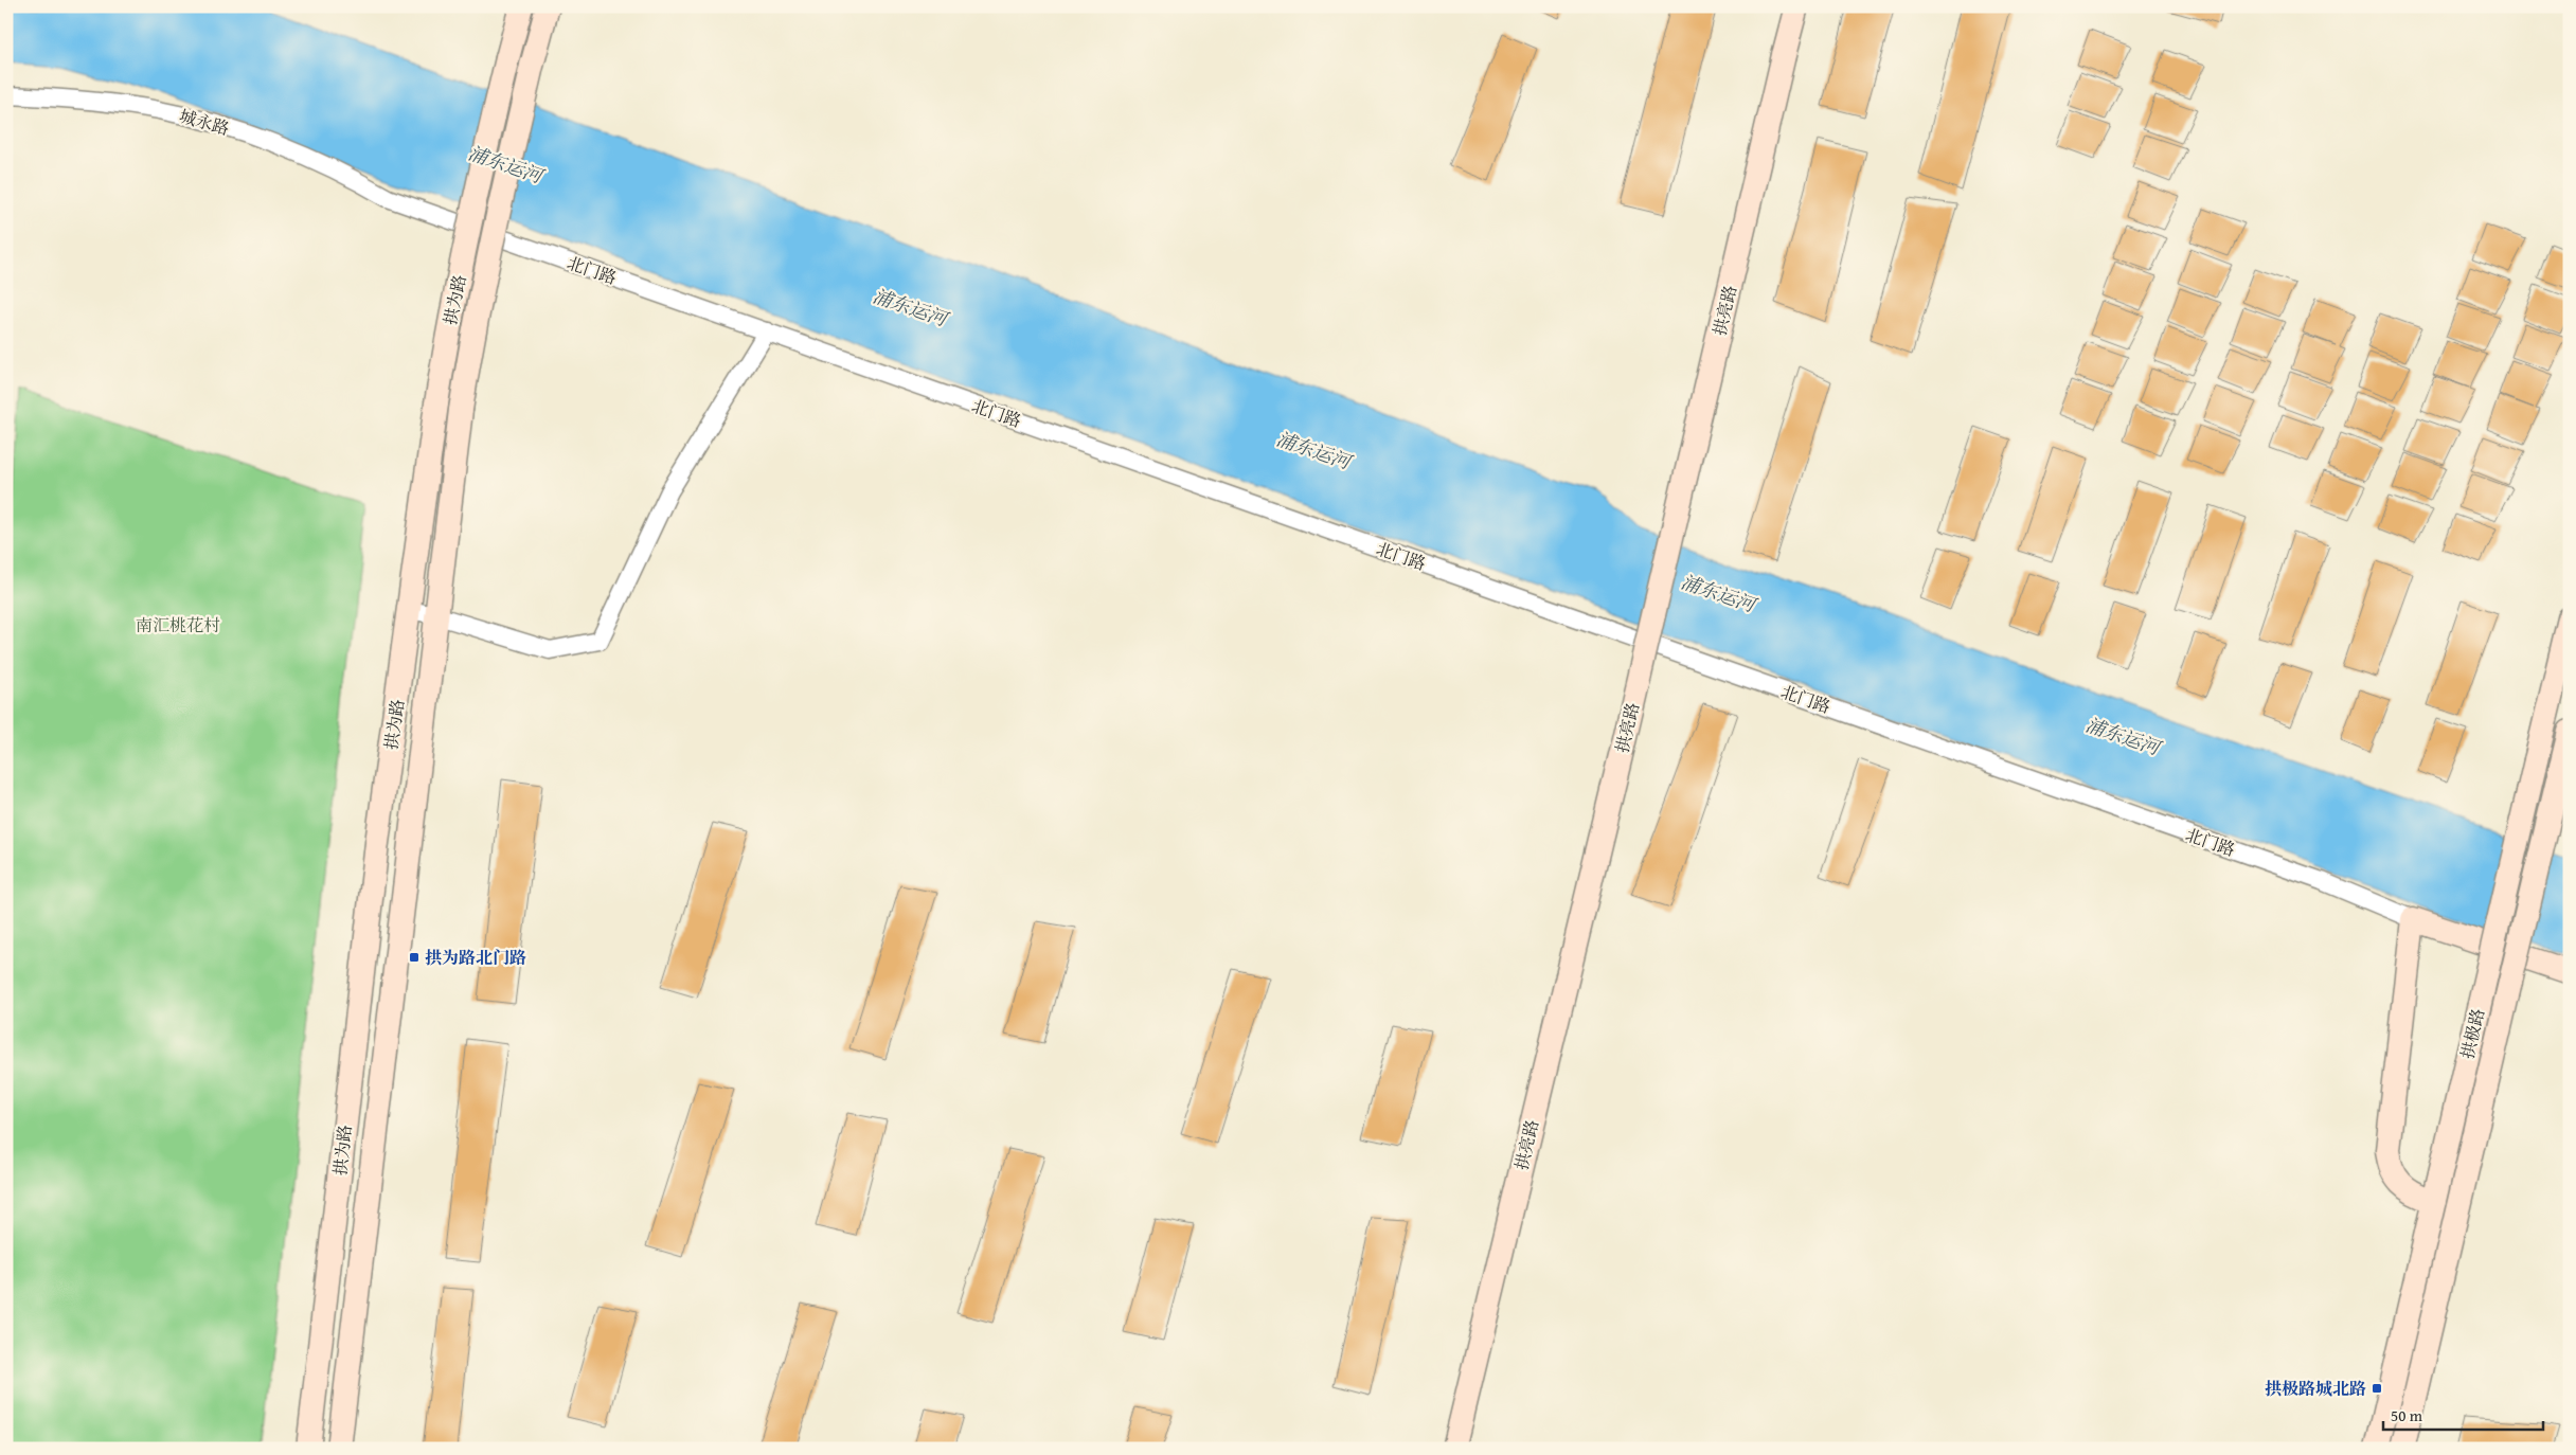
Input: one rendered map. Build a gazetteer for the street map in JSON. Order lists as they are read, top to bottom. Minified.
{"streets":{"main road":["北门路","拱为路","拱亮路","拱极路"],"street":["城永路"]},"crossings":[["城永路","北门路"]],"water":["浦东运河"],"parks":["南汇桃花村"],"places":{"transit":["拱为路北门路","拱极路城北路"]},"scale_bar":"50 m"}
